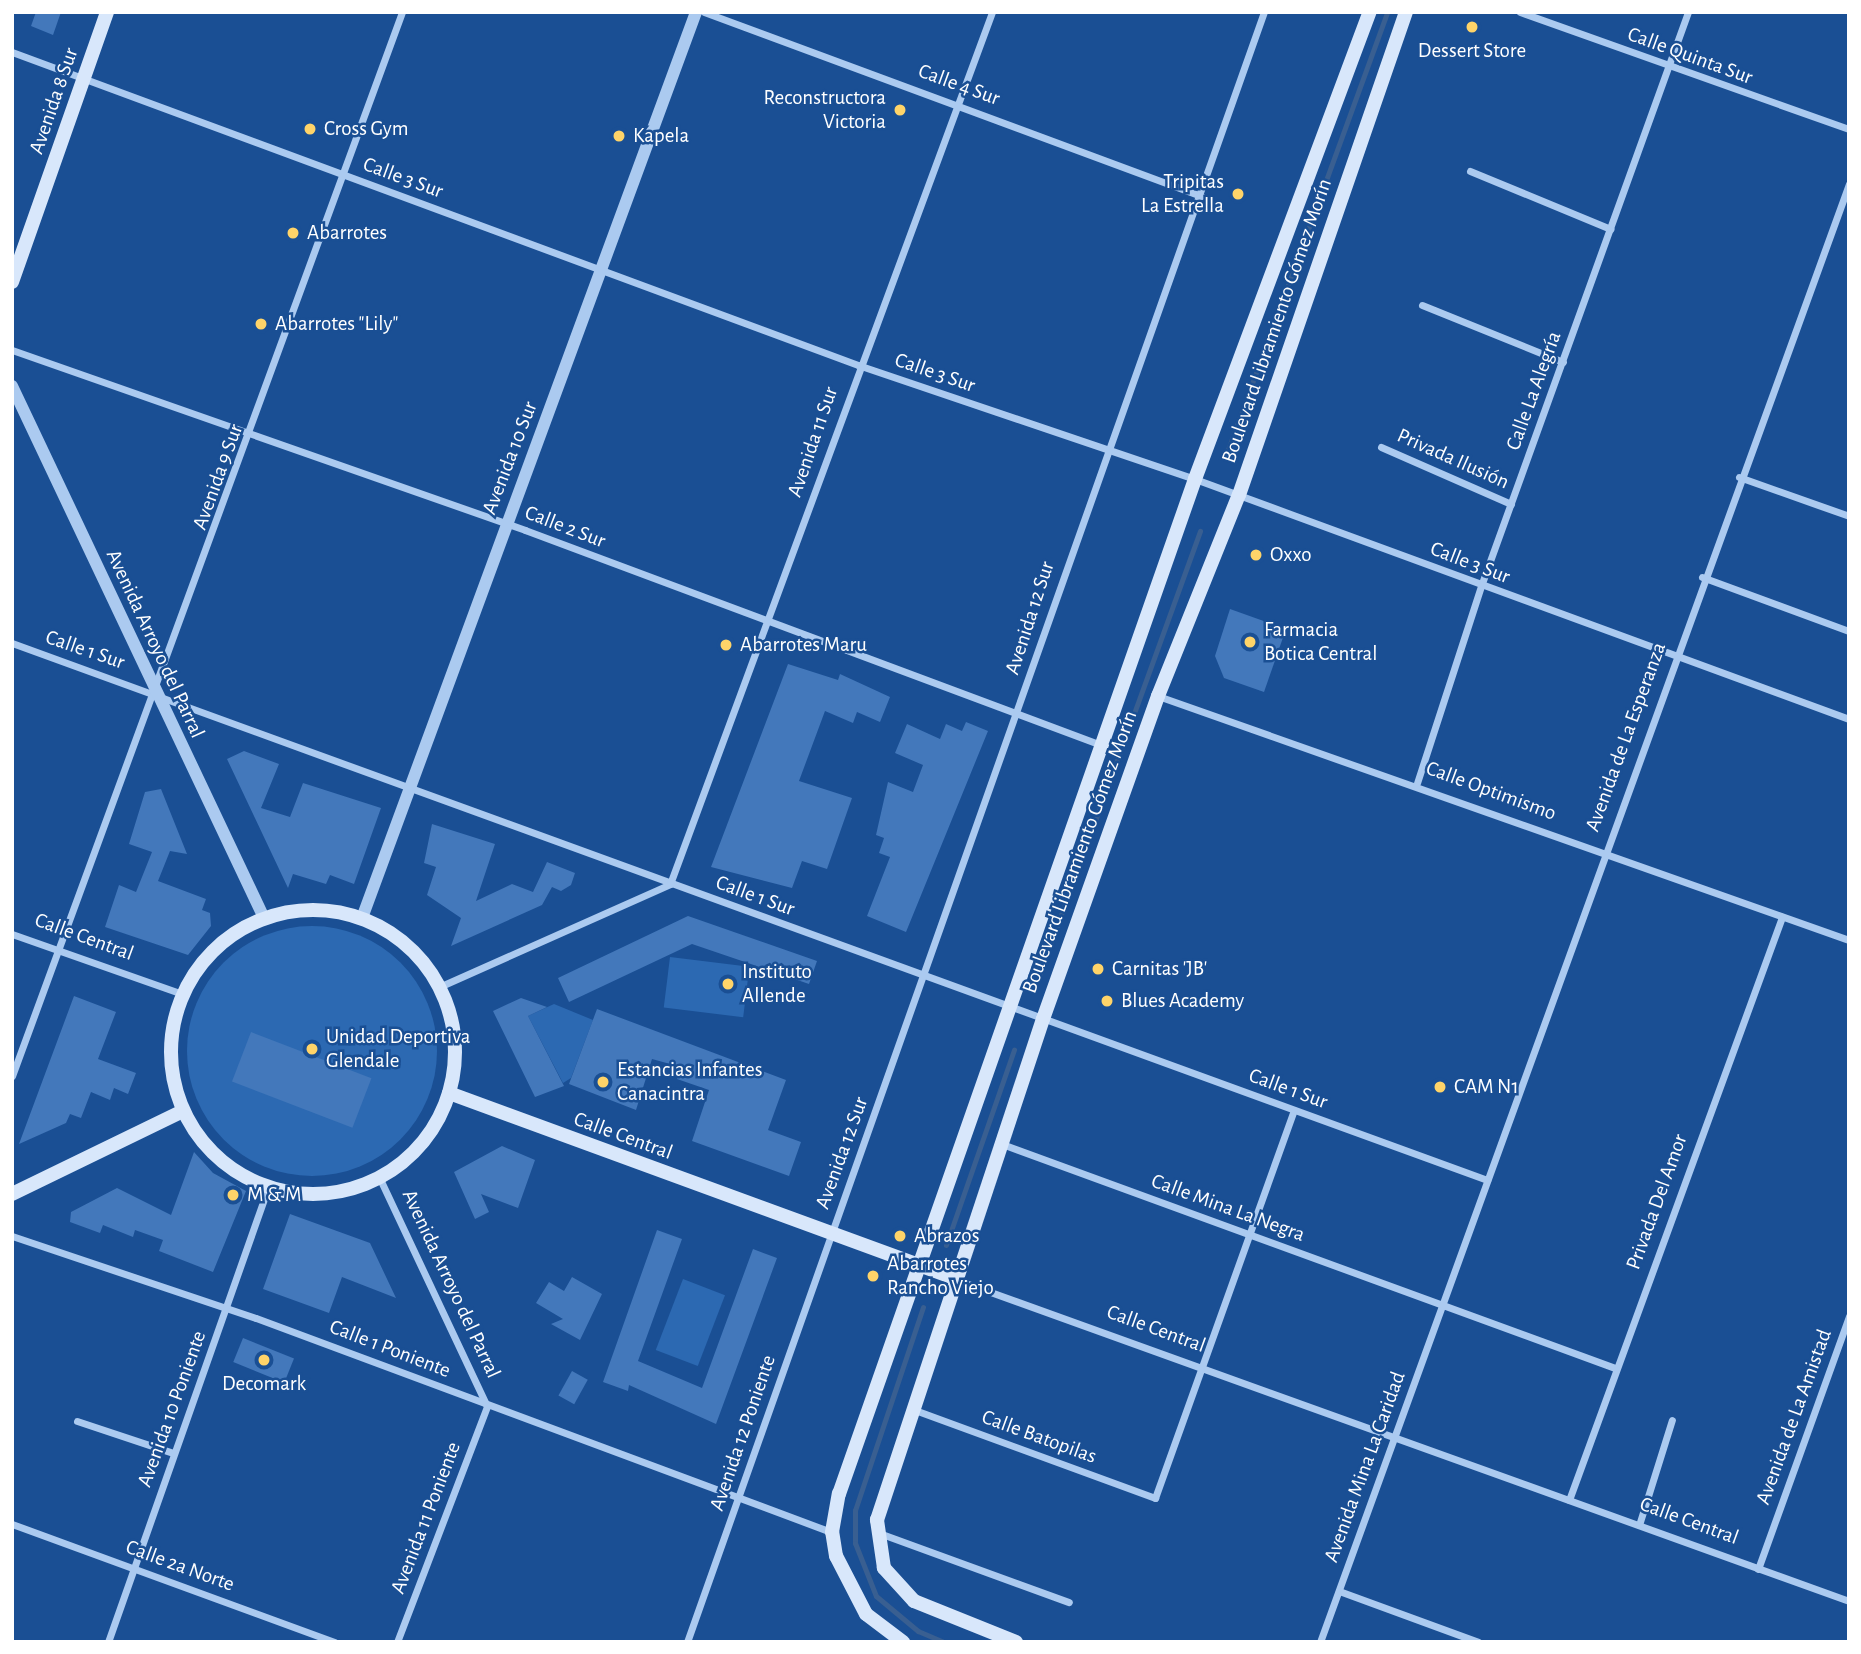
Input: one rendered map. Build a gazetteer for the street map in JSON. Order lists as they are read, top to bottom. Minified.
{"streets":{"main road":["Avenida 8 Sur","Boulevard Libramiento Gómez Morín","Calle Central"],"street":["Calle Quinta Sur","Calle 4 Sur","Calle 3 Sur","Calle La Alegría","Avenida 11 Sur","Avenida 10 Sur","Privada Ilusión","Avenida 9 Sur","Calle 2 Sur","Avenida 12 Sur","Avenida Arroyo del Parral","Calle 1 Sur","Avenida de La Esperanza","Calle Optimismo","Privada Del Amor","Calle Mina La Negra","Calle 1 Poniente","Avenida 10 Poniente","Avenida de La Amistad","Avenida 12 Poniente","Calle Batopilas","Avenida Mina La Caridad","Avenida 11 Poniente","Calle 2a Norte"]},"crossings":[["Calle Quinta Sur","Calle La Alegría"],["Calle 4 Sur","Avenida 11 Sur"],["Calle 4 Sur","Avenida 12 Sur"],["Avenida 8 Sur","Calle 3 Sur"],["Calle 3 Sur","Boulevard Libramiento Gómez Morín"],["Calle 3 Sur","Calle La Alegría"],["Calle 3 Sur","Avenida 11 Sur"],["Calle 3 Sur","Avenida 10 Sur"],["Calle 3 Sur","Avenida 9 Sur"],["Calle 3 Sur","Avenida 12 Sur"],["Calle 3 Sur","Avenida de La Esperanza"],["Boulevard Libramiento Gómez Morín","Calle 2 Sur"],["Boulevard Libramiento Gómez Morín","Calle 1 Sur"],["Boulevard Libramiento Gómez Morín","Calle Optimismo"],["Boulevard Libramiento Gómez Morín","Calle Central"],["Boulevard Libramiento Gómez Morín","Calle Mina La Negra"],["Boulevard Libramiento Gómez Morín","Calle 1 Poniente"],["Boulevard Libramiento Gómez Morín","Calle Batopilas"],["Calle La Alegría","Privada Ilusión"],["Calle La Alegría","Calle Optimismo"],["Avenida 11 Sur","Calle 2 Sur"],["Avenida 11 Sur","Calle 1 Sur"],["Avenida 10 Sur","Calle 2 Sur"],["Avenida 10 Sur","Calle 1 Sur"],["Avenida 9 Sur","Calle 2 Sur"],["Avenida 9 Sur","Avenida Arroyo del Parral"],["Avenida 9 Sur","Calle 1 Sur"],["Avenida 9 Sur","Calle Central"],["Calle 2 Sur","Avenida 12 Sur"],["Avenida 12 Sur","Calle 1 Sur"],["Avenida 12 Sur","Calle Central"],["Avenida 12 Sur","Avenida 12 Poniente"],["Avenida Arroyo del Parral","Calle 1 Sur"],["Avenida Arroyo del Parral","Calle 1 Poniente"],["Avenida Arroyo del Parral","Avenida 11 Poniente"],["Calle 1 Sur","Avenida de La Esperanza"],["Avenida de La Esperanza","Calle Optimismo"],["Avenida de La Esperanza","Calle Mina La Negra"],["Avenida de La Esperanza","Avenida Mina La Caridad"],["Calle Optimismo","Privada Del Amor"],["Calle Central","Privada Del Amor"],["Calle Central","Avenida de La Amistad"],["Calle Central","Avenida 12 Poniente"],["Calle Central","Calle Batopilas"],["Calle Central","Avenida Mina La Caridad"],["Privada Del Amor","Calle Mina La Negra"],["Calle Mina La Negra","Avenida Mina La Caridad"],["Calle 1 Poniente","Avenida 10 Poniente"],["Calle 1 Poniente","Avenida 12 Poniente"],["Calle 1 Poniente","Avenida 11 Poniente"],["Avenida 10 Poniente","Calle 2a Norte"]],"places":["Dessert Store","Reconstructora Victoria","Cross Gym","Kapela","Tripitas La Estrella","Abarrotes","Abarrotes \"Lily\"","Oxxo","Farmacia Botica Central","Abarrotes Maru","Carnitas 'JB'","Instituto Allende","Blues Academy","Unidad Deportiva Glendale","Estancias Infantes Canacintra","CAM N1","M & M","Abrazos","Abarrotes Rancho Viejo","Decomark"]}
